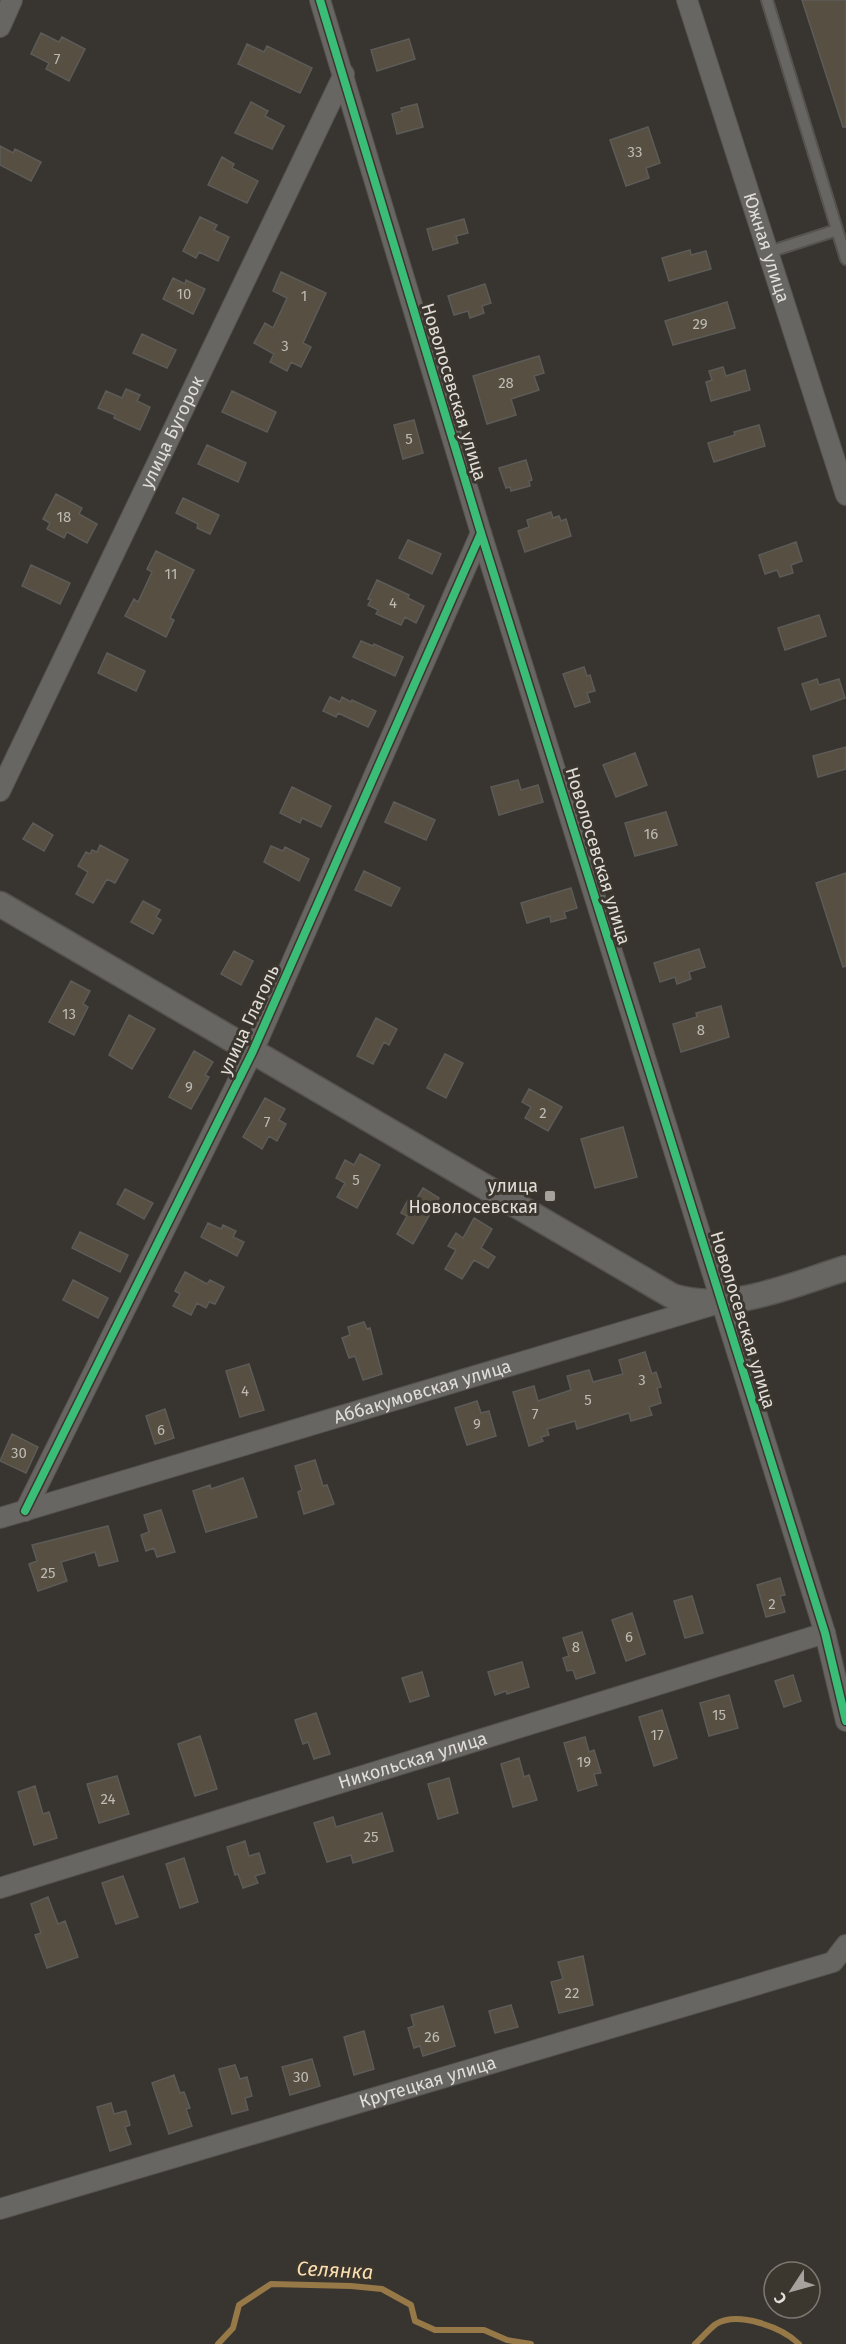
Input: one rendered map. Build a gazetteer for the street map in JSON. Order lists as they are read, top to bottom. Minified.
{"streets":{"street":["Южная улица","Новолосевская улица","улица Бугорок","улица Глаголь","Аббакумовская улица","Никольская улица","Крутецкая улица"]},"crossings":[["Новолосевская улица","улица Бугорок"],["Новолосевская улица","улица Глаголь"],["Новолосевская улица","Аббакумовская улица"],["Новолосевская улица","Никольская улица"],["улица Глаголь","Аббакумовская улица"]],"water":["Селянка"],"places":{"transit":["улица Новолосевская"]},"house_numbers":["7","33","10","1","29","3","28","5","18","11","4","16","13","8","9","2","7","5","3","4","5","7","9","6","30","25","2","6","8","15","17","19","24","25","22","26","30"],"north":"bottom left"}
